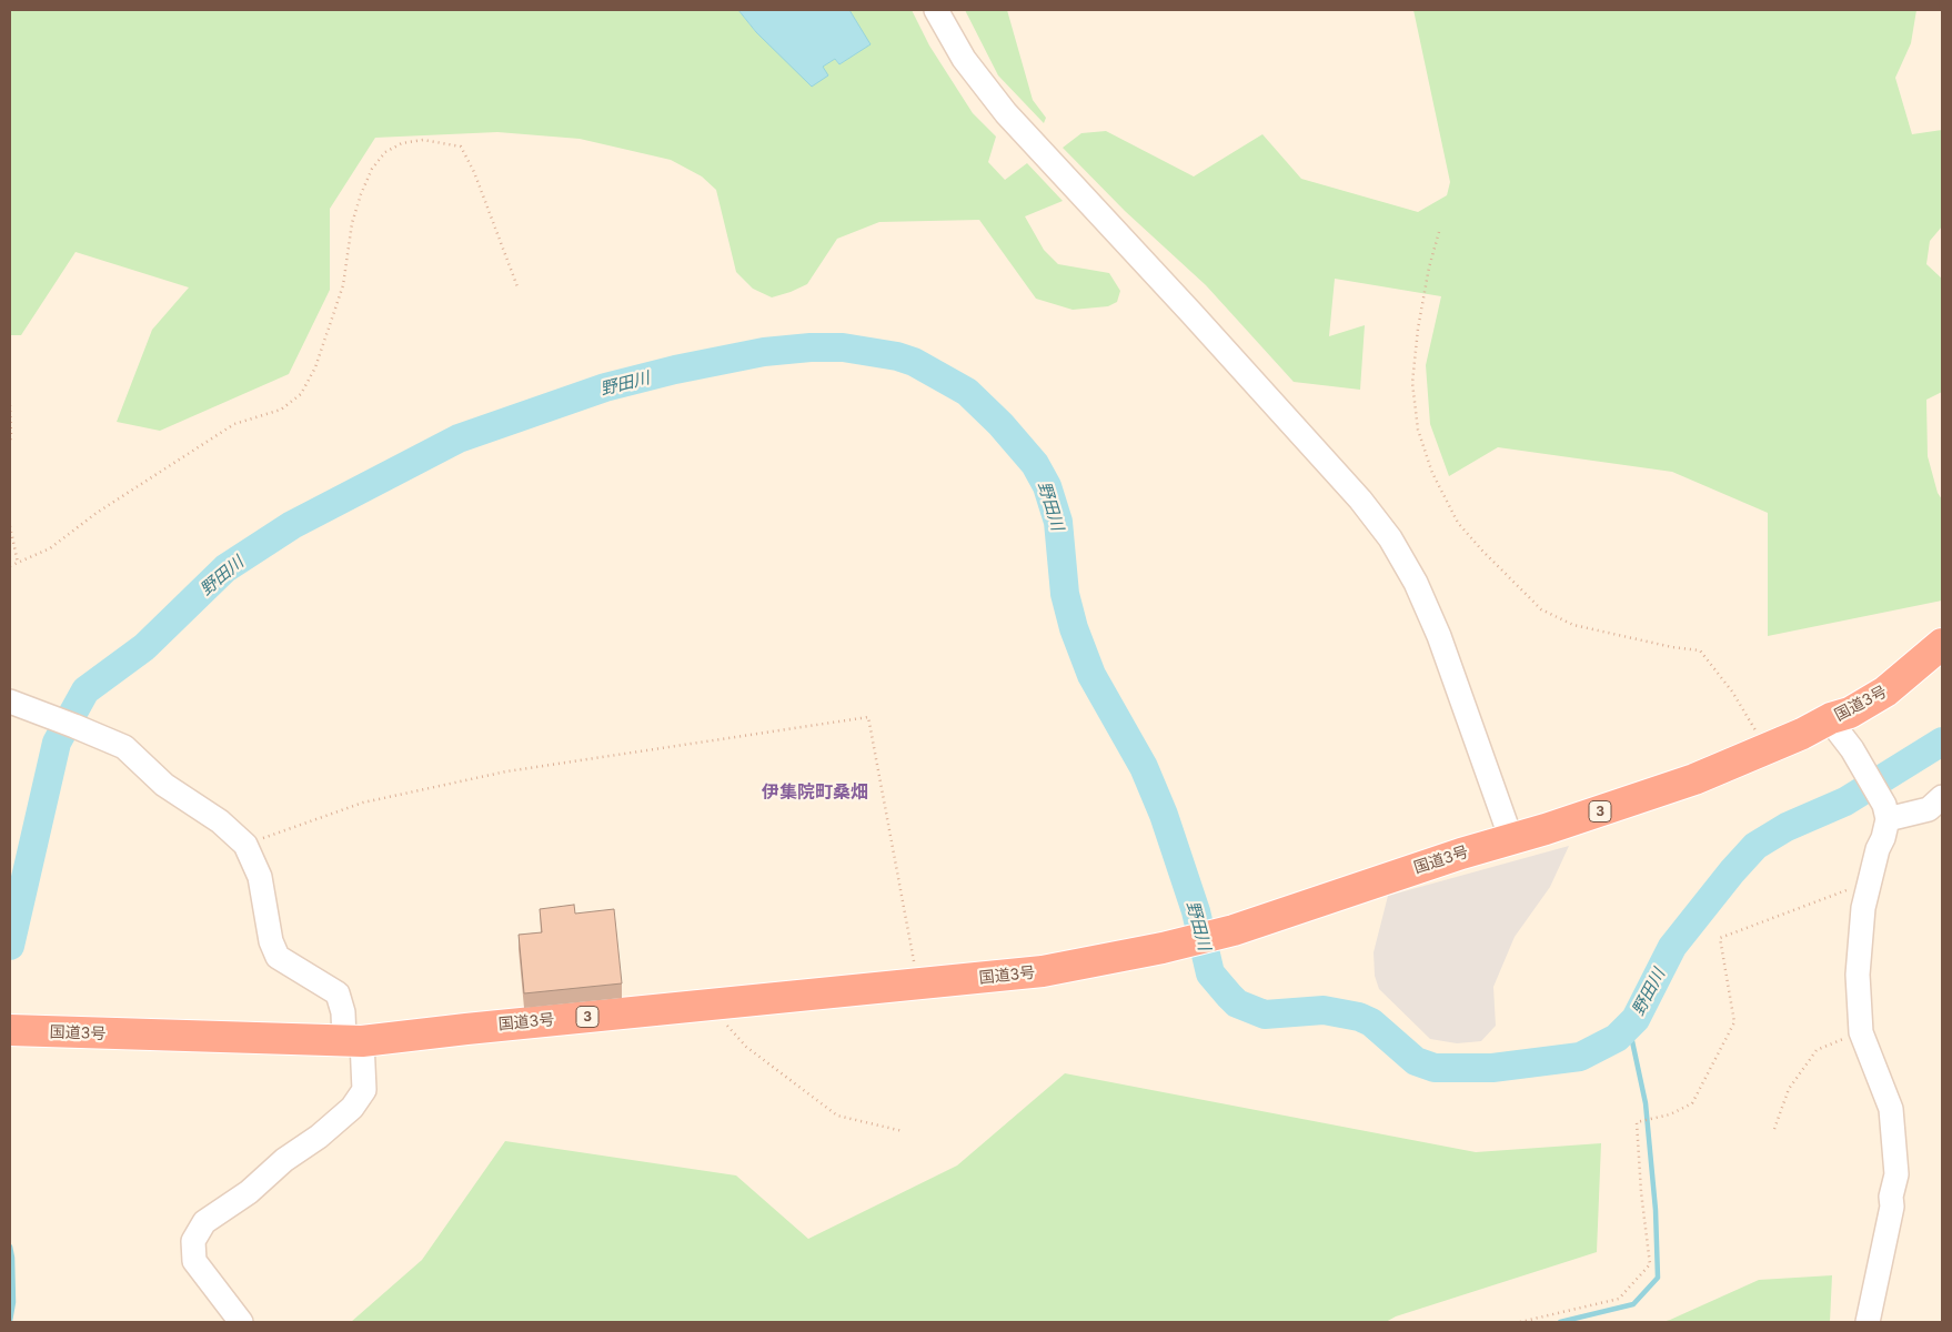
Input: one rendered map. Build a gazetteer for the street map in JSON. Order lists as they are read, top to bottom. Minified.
{"streets":{"highway":["国道3号","3"]},"districts":["伊集院町桑畑"],"water":["野田川"]}
